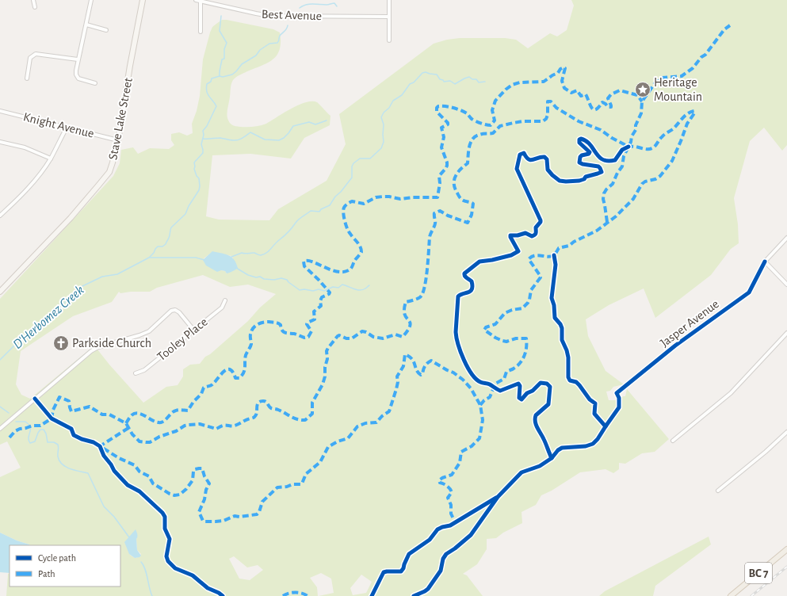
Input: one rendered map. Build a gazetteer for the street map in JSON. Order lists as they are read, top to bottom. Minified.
{"streets":{"main road":["Stave Lake Street","BC 7"],"street":["Best Avenue","Knight Avenue","Jasper Avenue","Tooley Place"]},"crossings":[["Stave Lake Street","Knight Avenue"]],"water":["D'Herbomez Creek"],"places":{"place":["Heritage Mountain"],"church":["Parkside Church"]},"legend":["Cycle path","Path"]}
